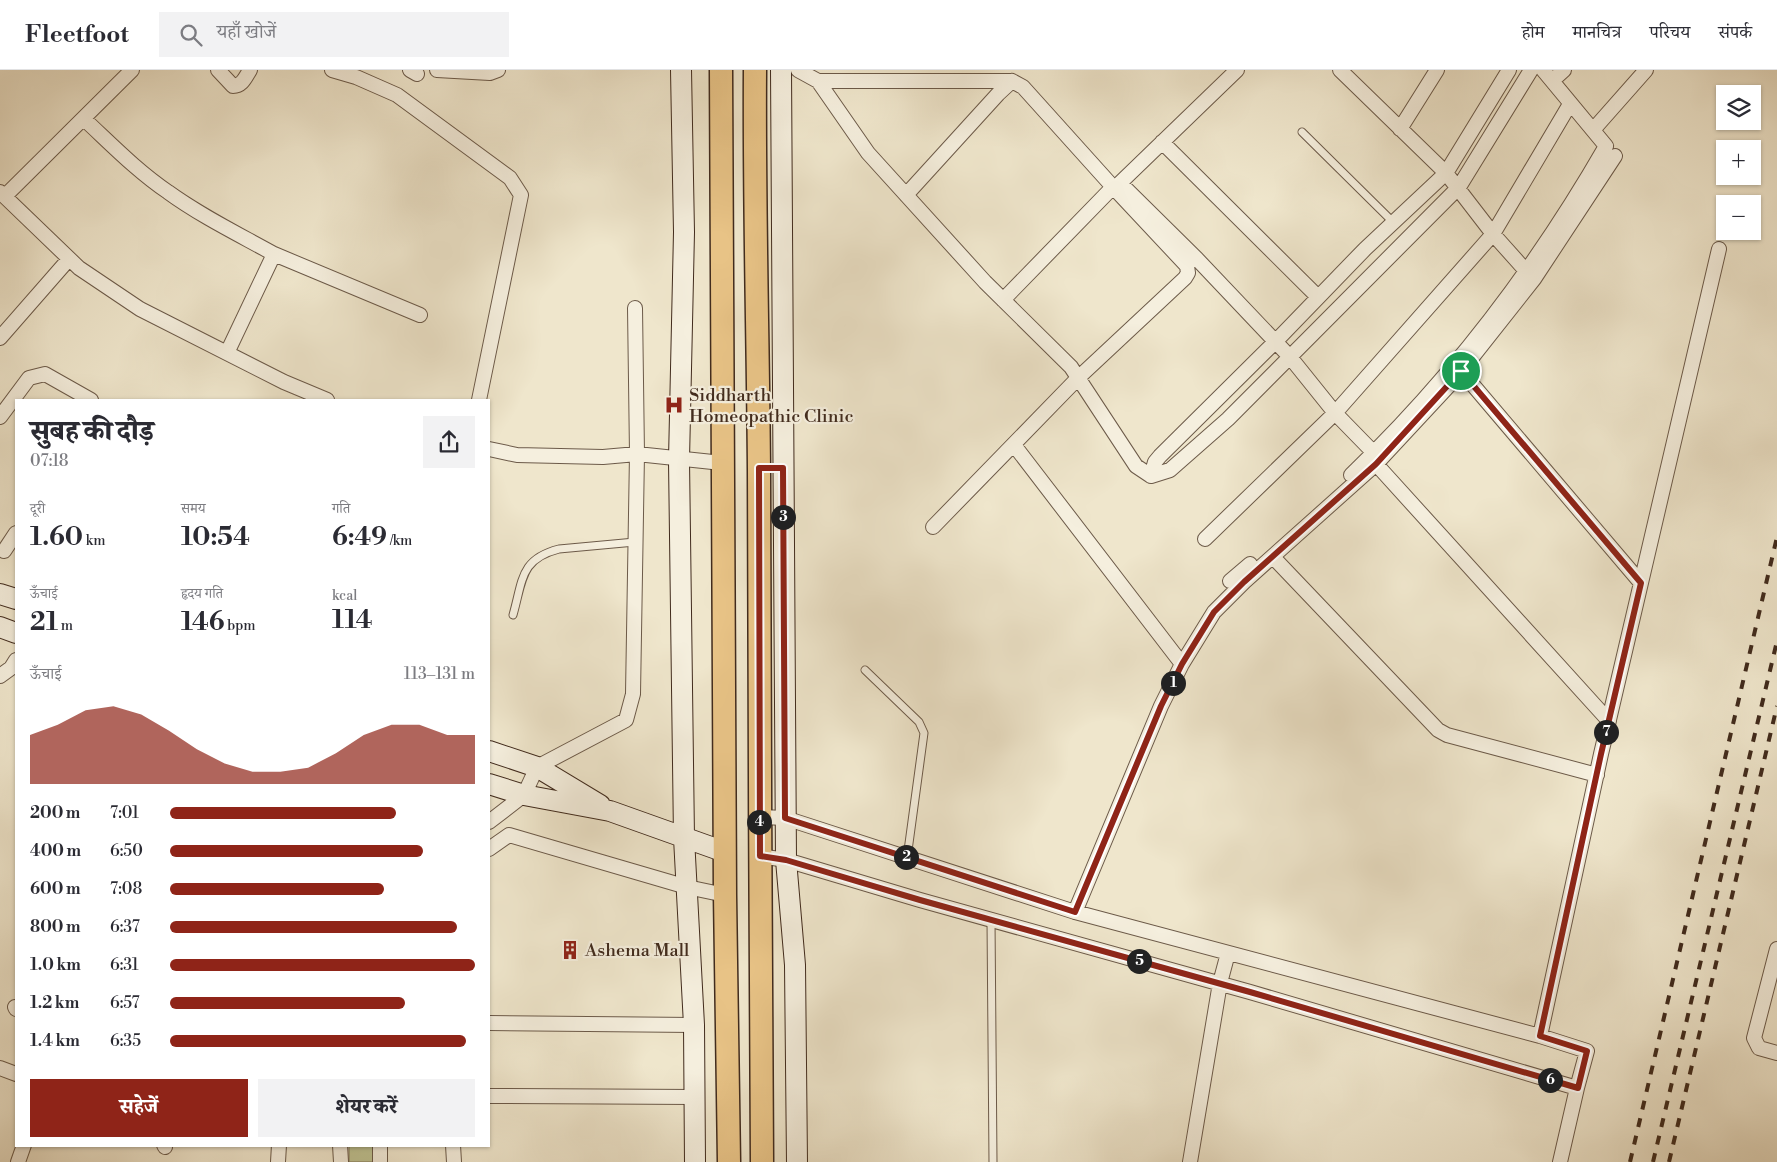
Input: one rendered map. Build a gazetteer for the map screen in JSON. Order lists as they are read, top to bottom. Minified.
{"places":{"hospital":["Siddharth Homeopathic Clinic"],"building":["Ashema Mall"]},"page":{"header":"Fleetfoot","search":"यहाँ खोजें","nav":["होम","मानचित्र","परिचय","संपर्क"],"map_buttons":["+","−"],"heading":["सुबह की दौड़","07:18"],"stats":[["दूरी","1.60 km"],["समय","10:54"],["गति","6:49 /km"],["ऊँचाई","21 m"],["हृदय गति","146 bpm"],["kcal","114"]],"pins":["3","1","7","4","2","5","6"],"chart":["ऊँचाई","113–131 m"],"list":[{"name":"200 m","note":"7:01"},{"name":"400 m","note":"6:50"},{"name":"600 m","note":"7:08"},{"name":"800 m","note":"6:37"},{"name":"1.0 km","note":"6:31"},{"name":"1.2 km","note":"6:57"},{"name":"1.4 km","note":"6:35"}],"buttons":["सहेजें","शेयर करें"]}}
